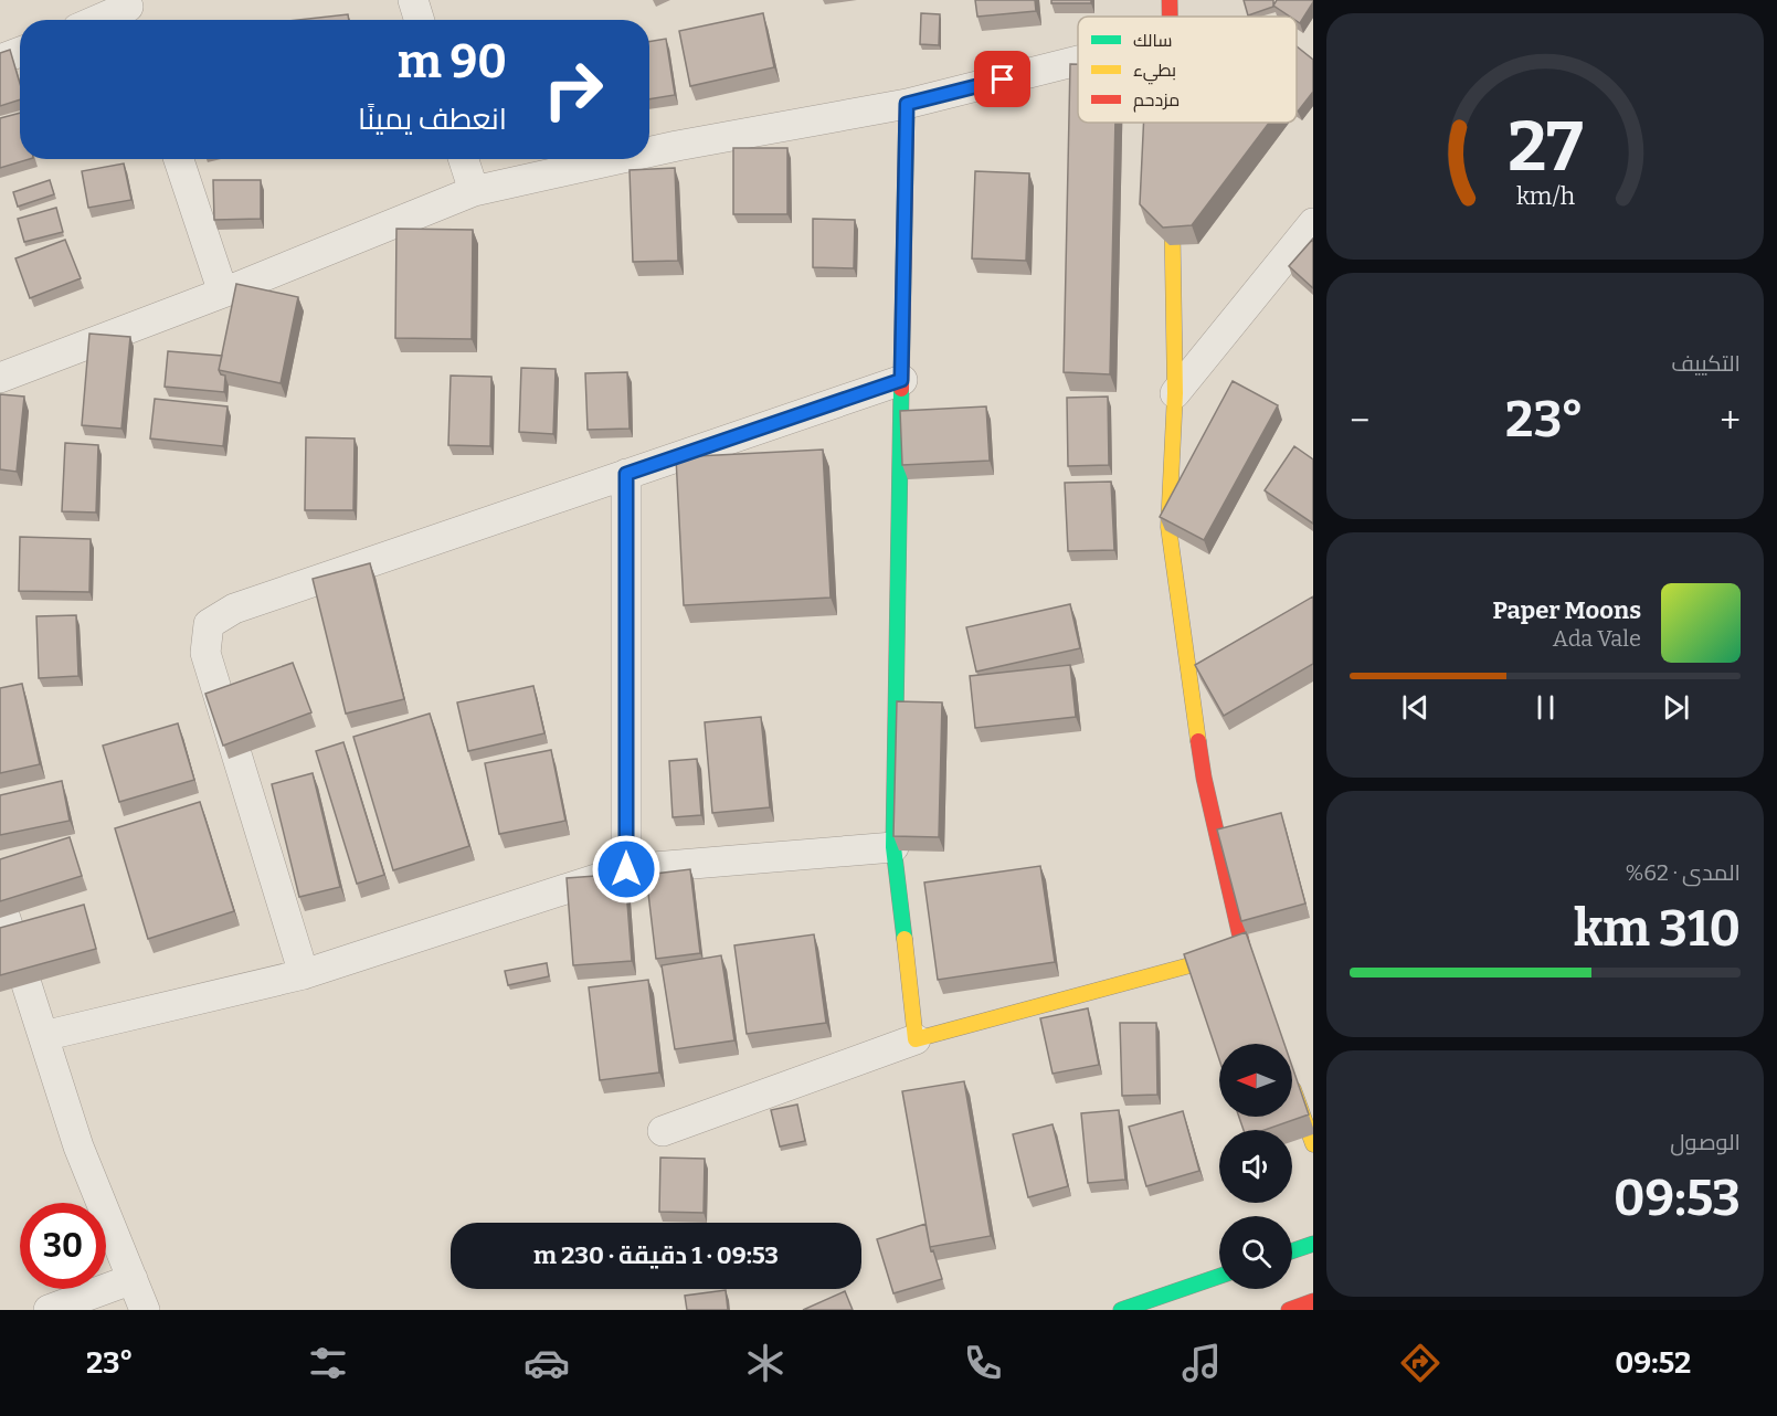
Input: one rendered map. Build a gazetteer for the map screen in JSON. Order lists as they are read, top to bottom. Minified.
{"legend":["سالك","بطيء","مزدحم"],"north":"left","page":{"turn":["90 m","انعطف يمينًا"],"tile":["التكييف",["المدى · 62%","310 km"],["الوصول","09:53"]],"heat":["−","23°","+"],"song":["Paper Moons","Ada Vale"],"limit":"30","trip":"09:53 · 1 دقيقة · 230 m","tabs":["09:52","23°"],"gauge":["27","km/h"]}}
